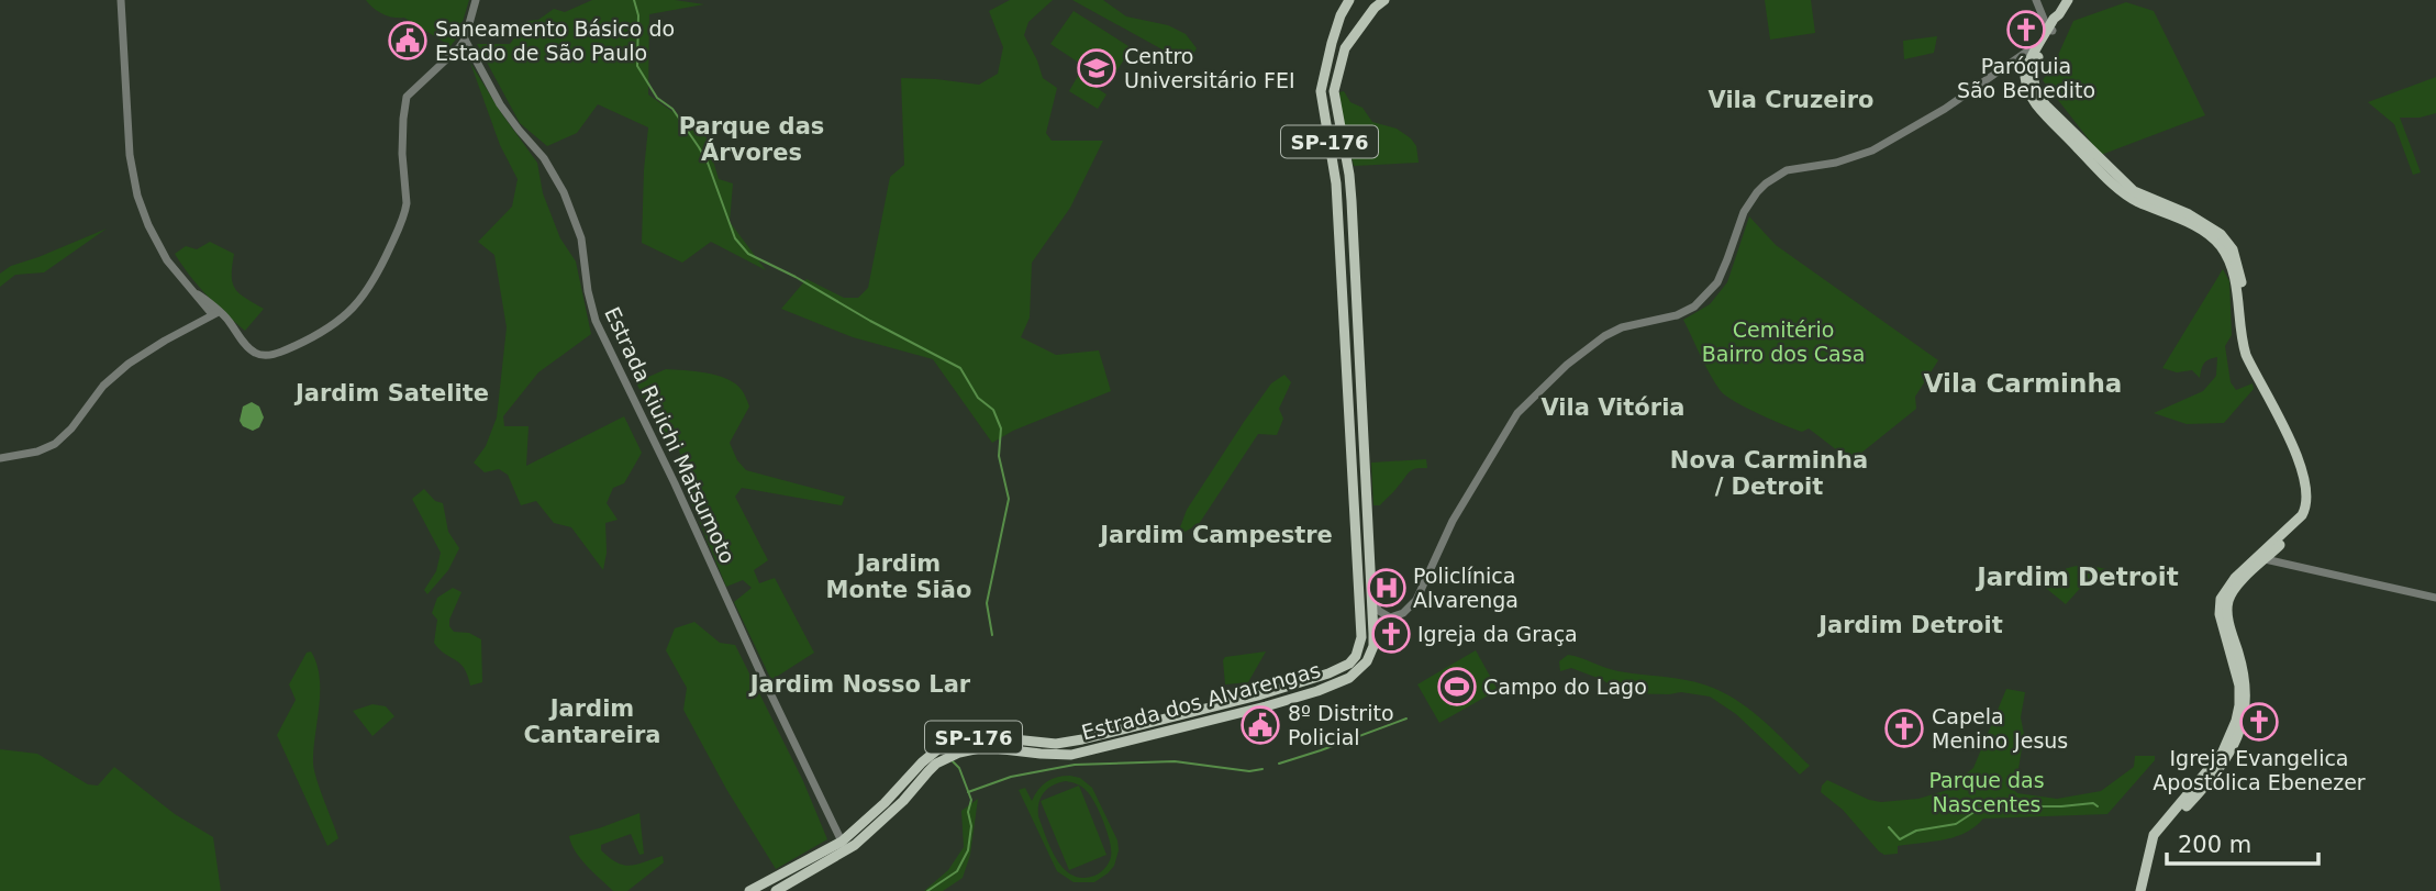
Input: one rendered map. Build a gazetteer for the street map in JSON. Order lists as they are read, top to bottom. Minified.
{"streets":{"main road":["SP-176","Estrada dos Alvarengas"],"street":["Estrada Riuichi Matsumoto"]},"crossings":[["Estrada Riuichi Matsumoto","Estrada dos Alvarengas"]],"districts":["Vila Cruzeiro","Parque das Árvores","Vila Carminha","Jardim Satelite","Vila Vitória","Nova Carminha / Detroit","Jardim Campestre","Jardim Monte Sião","Jardim Detroit","Jardim Detroit","Jardim Nosso Lar","Jardim Cantareira"],"parks":["Cemitério Bairro dos Casa","Parque das Nascentes"],"places":{"church":["Paróquia São Benedito","Igreja da Graça","Igreja Evangelica Apostólica Ebenezer","Capela Menino Jesus"],"public building":["Saneamento Básico do Estado de São Paulo","8º Distrito Policial"],"school or university":["Centro Universitário FEI"],"hospital":["Policlínica Alvarenga"],"sports":["Campo do Lago"]},"scale_bar":"200 m"}
